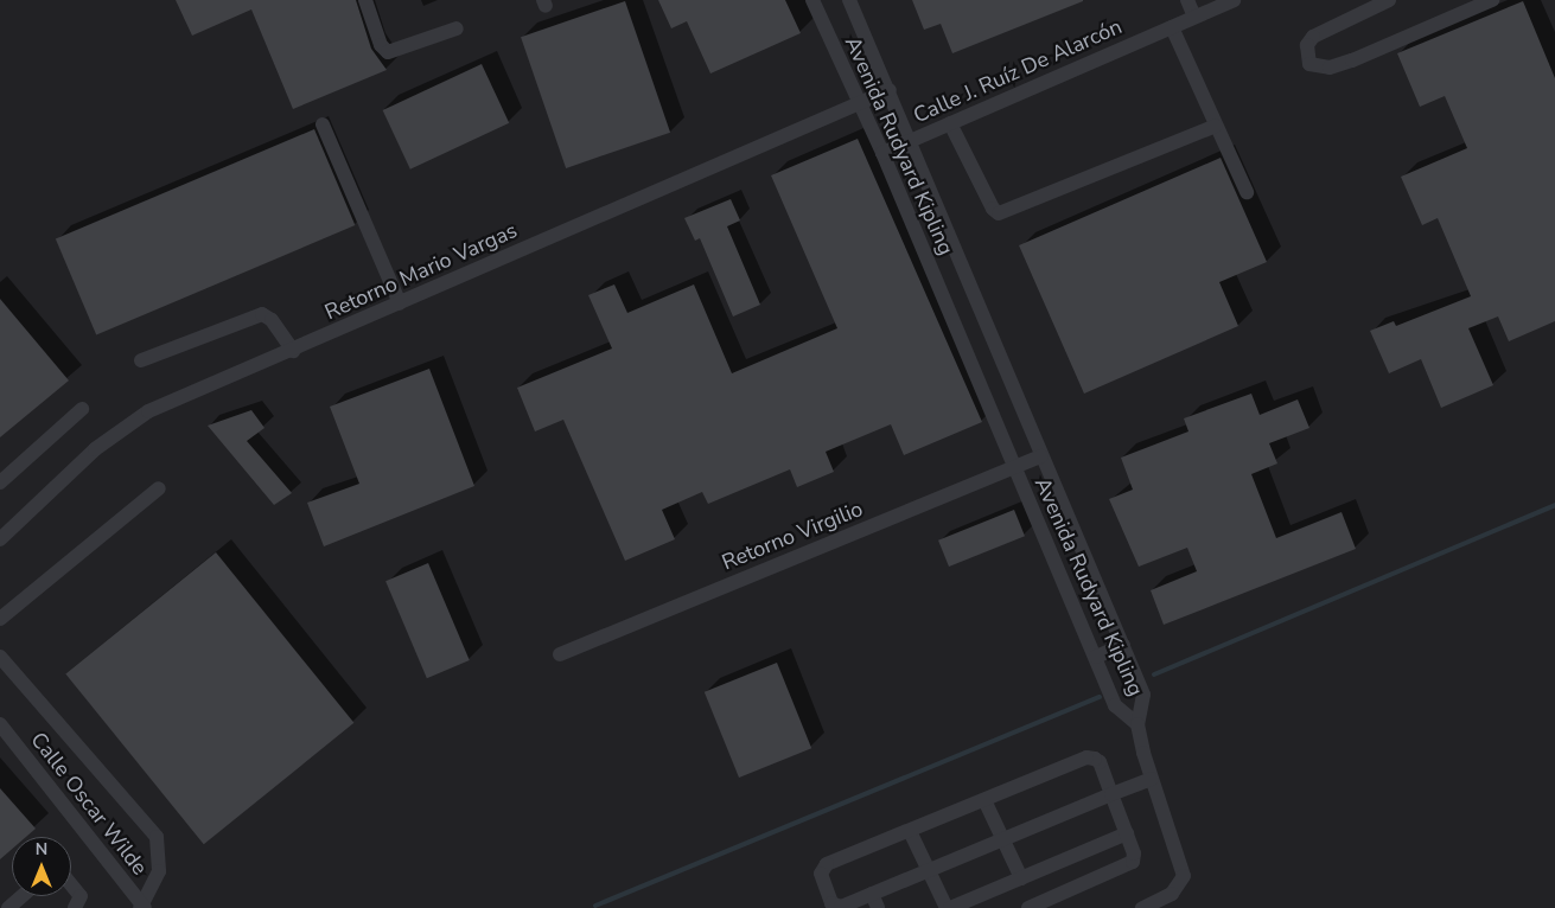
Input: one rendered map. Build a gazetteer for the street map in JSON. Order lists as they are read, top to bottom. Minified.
{"streets":{"street":["Calle J. Ruíz De Alarcón","Avenida Rudyard Kipling","Retorno Mario Vargas","Retorno Virgilio","Calle Oscar Wilde"]},"crossings":[["Calle J. Ruíz De Alarcón","Avenida Rudyard Kipling"],["Avenida Rudyard Kipling","Retorno Mario Vargas"],["Avenida Rudyard Kipling","Retorno Virgilio"]],"north":"top"}
